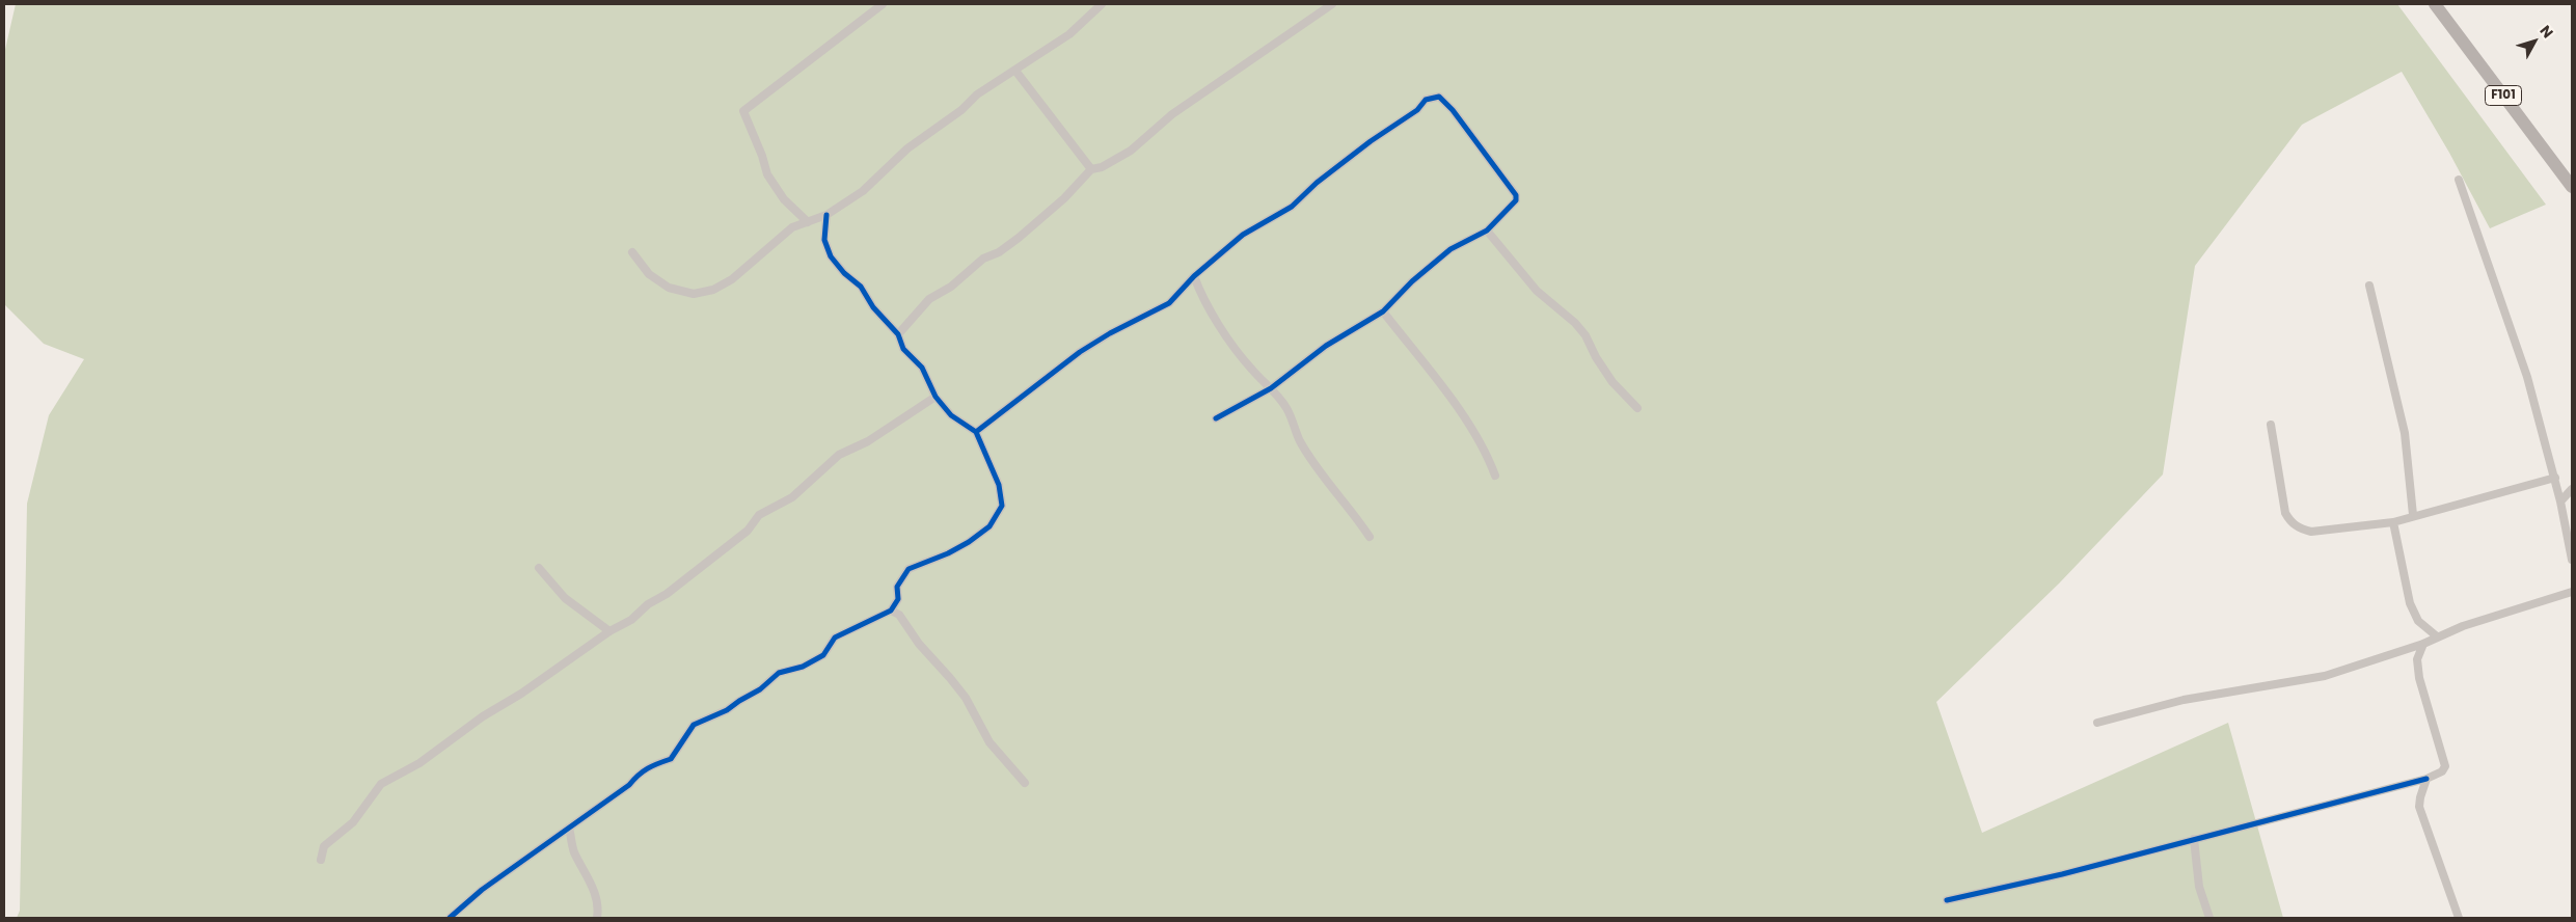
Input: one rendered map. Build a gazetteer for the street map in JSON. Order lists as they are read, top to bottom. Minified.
{"streets":{"main road":["F101"]},"north":"top right"}
